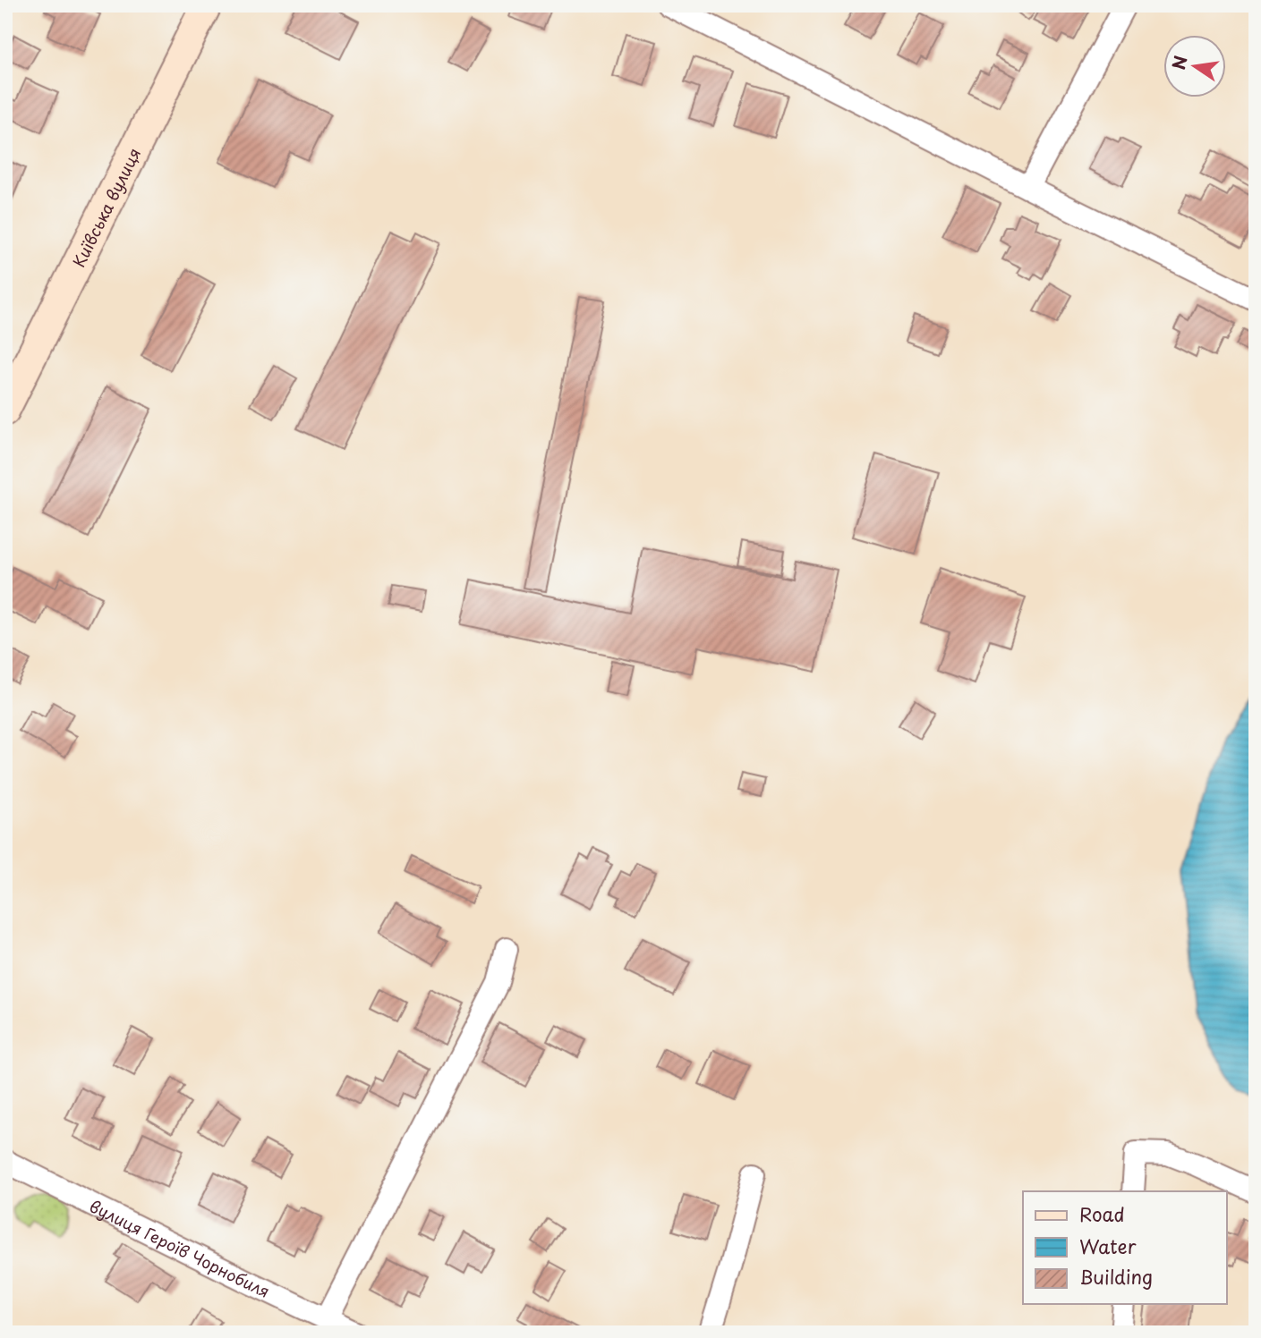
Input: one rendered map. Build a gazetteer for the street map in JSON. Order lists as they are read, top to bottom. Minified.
{"streets":{"street":["Київська вулиця","вулиця Героїв Чорнобиля"]},"legend":["Road","Water","Building"],"north":"left"}
